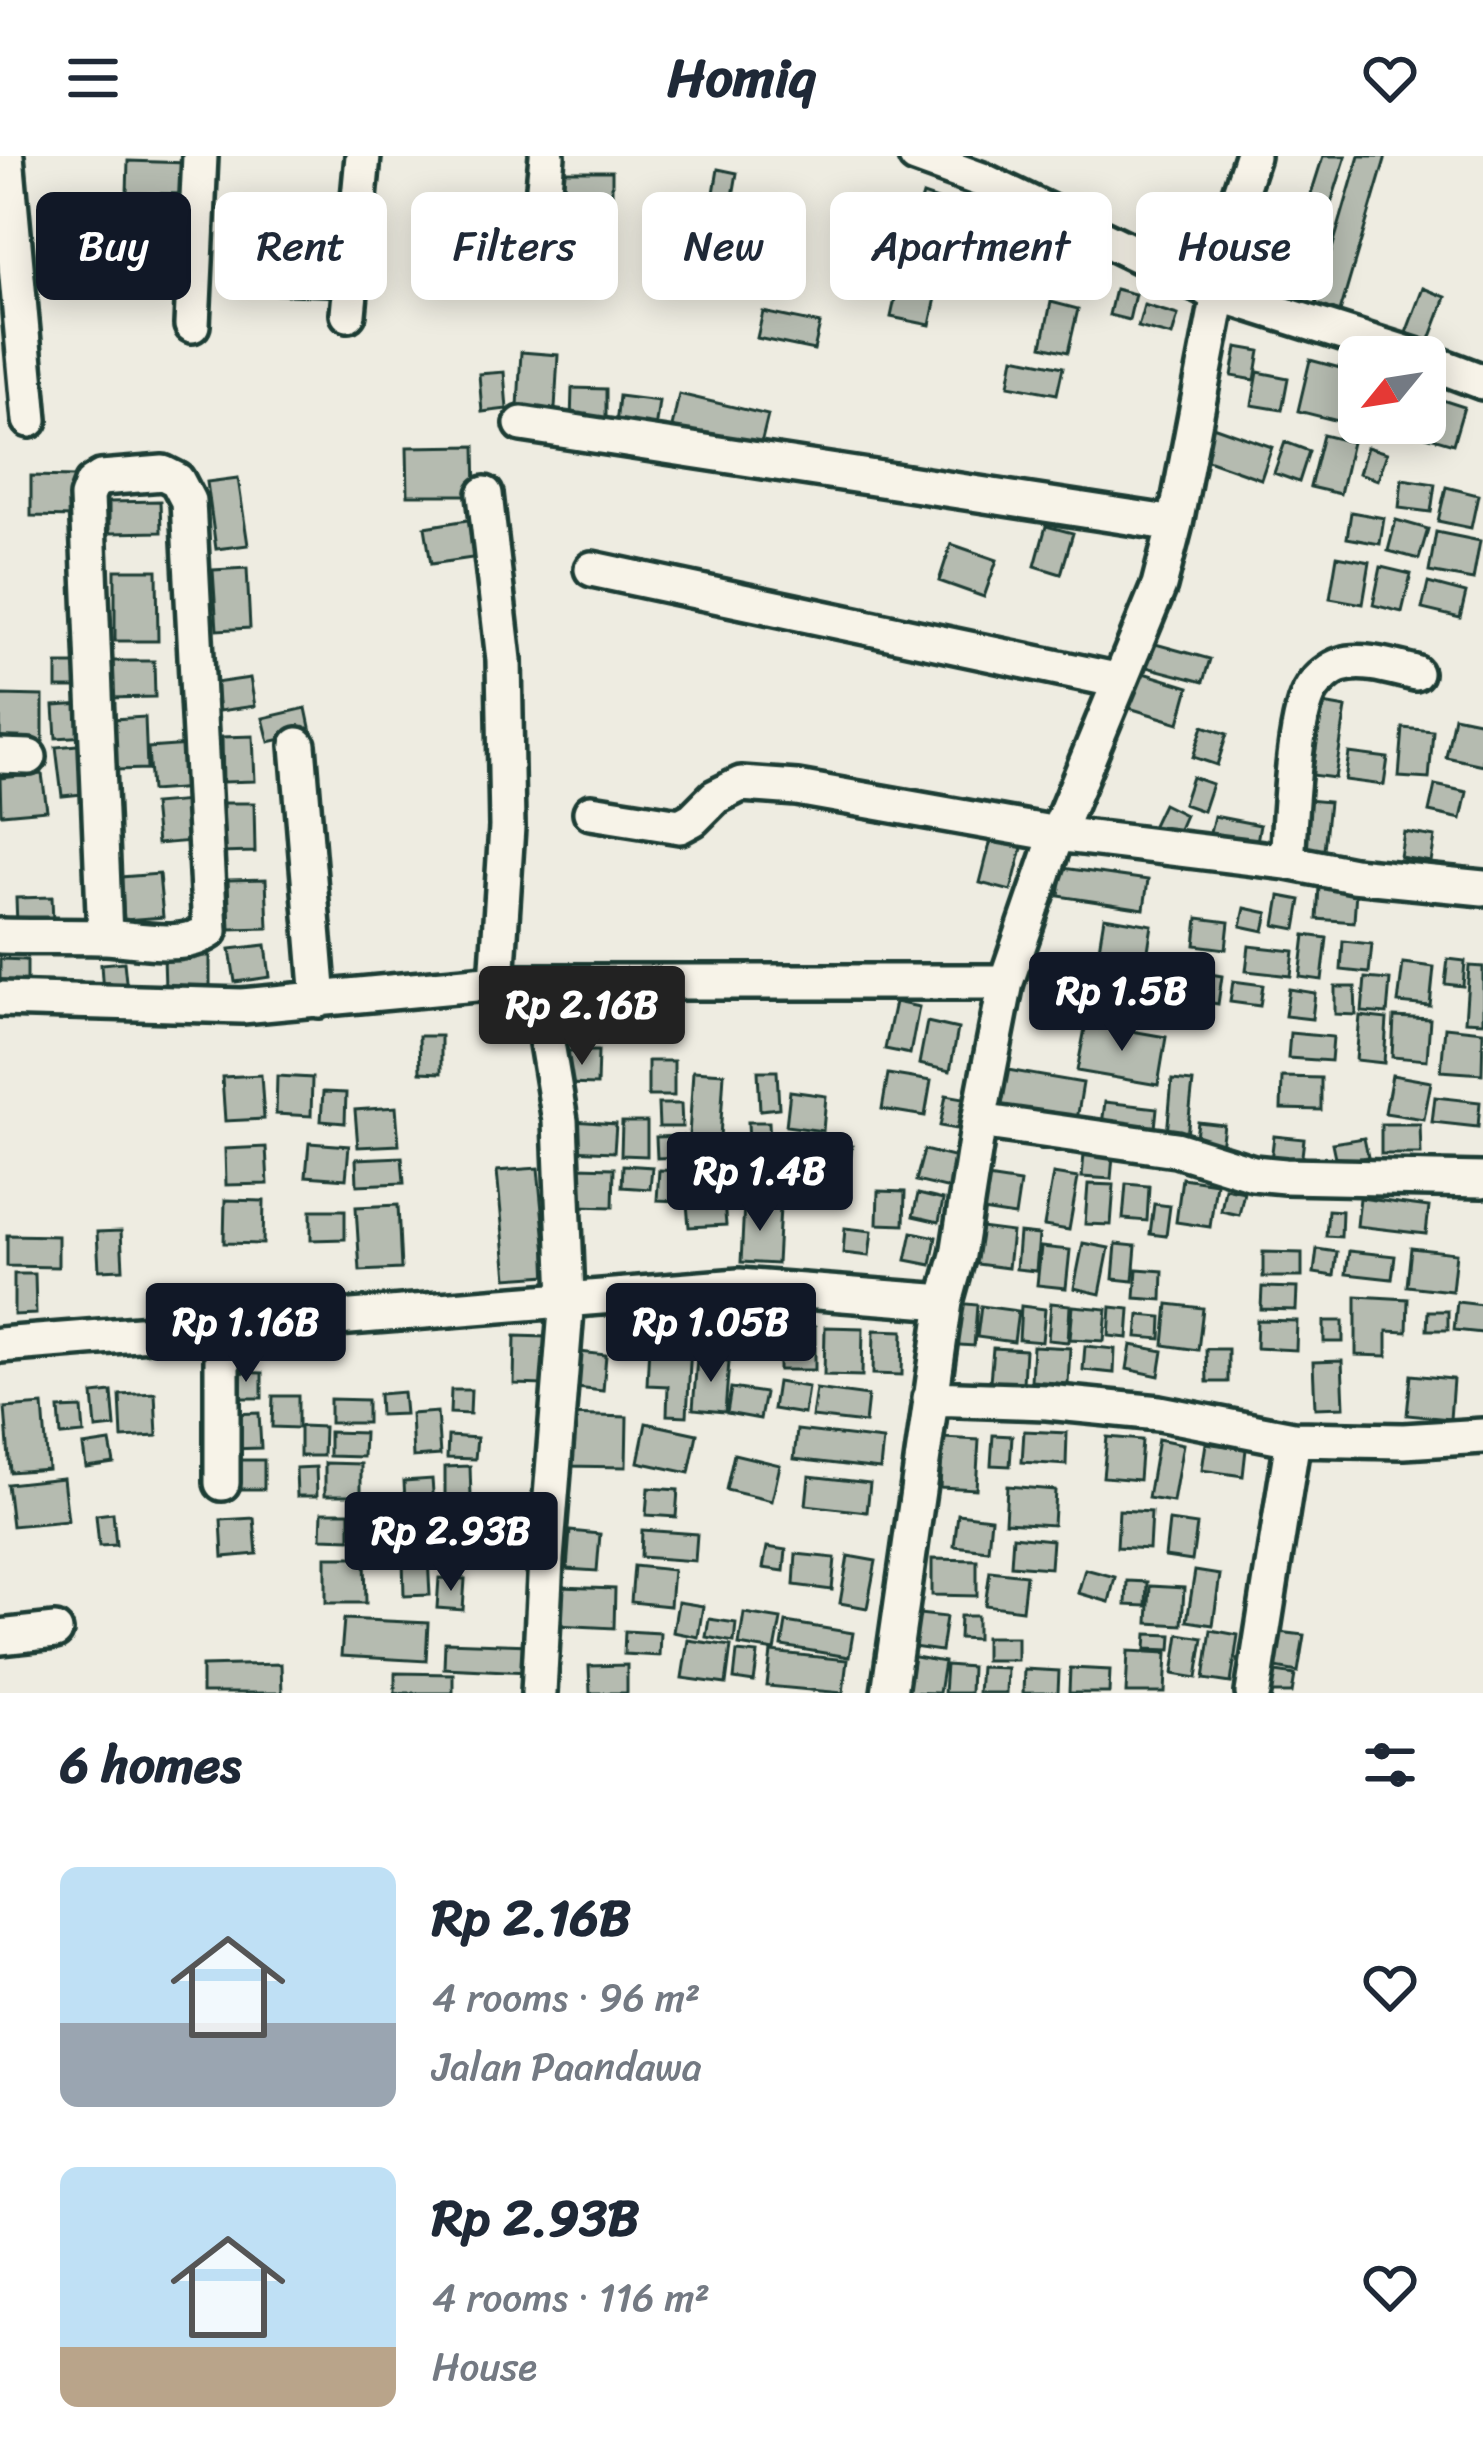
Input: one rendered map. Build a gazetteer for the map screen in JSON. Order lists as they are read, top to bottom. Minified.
{"north":"bottom left","page":{"header":"Homiq","chip":["Buy","Rent","Filters","New","Apartment","House"],"price":["Rp 1.5B","Rp 2.16B","Rp 1.4B","Rp 1.16B","Rp 1.05B","Rp 2.93B"],"heading":"6 homes","list":[{"name":"Rp 2.16B","note":"4 rooms · 96 m² · Jalan Paandawa"},{"name":"Rp 2.93B","note":"4 rooms · 116 m² · House"}]}}
